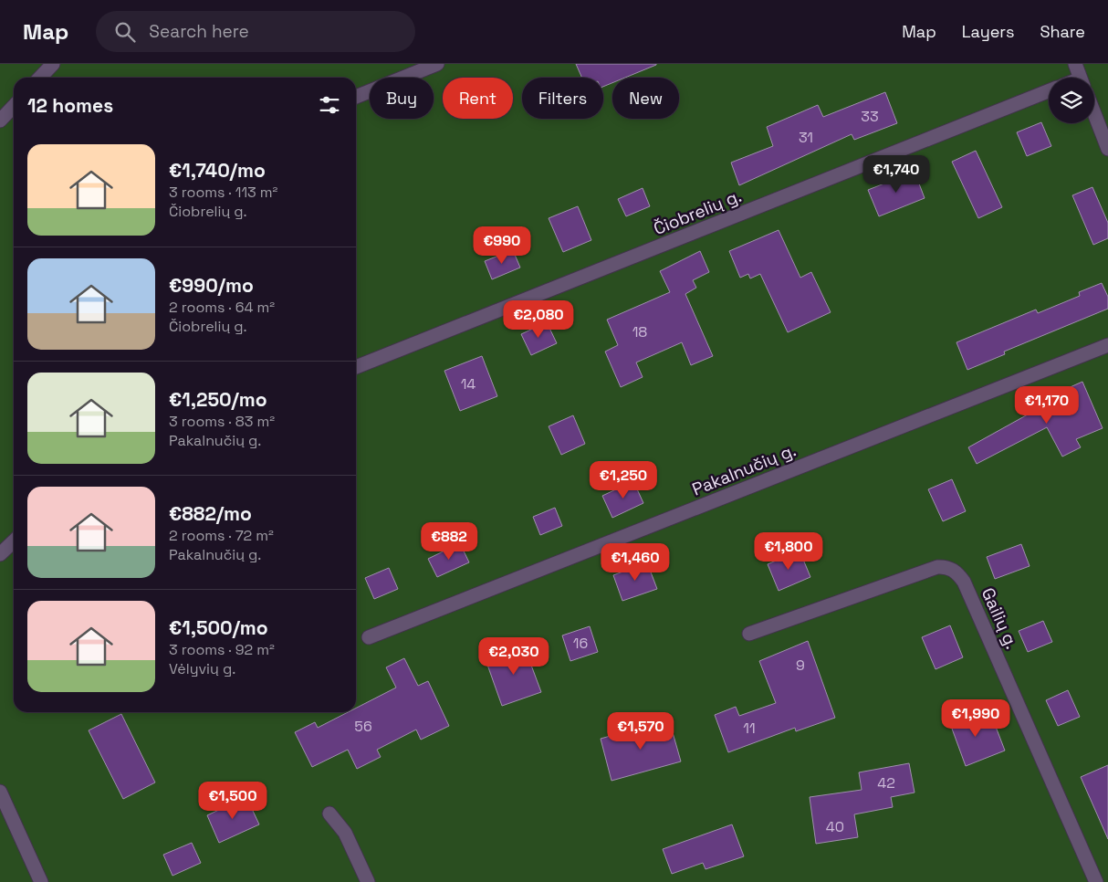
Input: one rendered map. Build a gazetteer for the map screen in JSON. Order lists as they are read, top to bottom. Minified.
{"streets":{"street":["Čiobrelių g.","Pakalnučių g.","Gailių g."]},"house_numbers":["33","31","18","14","16","9","56","11","42","40"],"page":{"header":"Map","search":"Search here","nav":["Map","Layers","Share"],"chip":["Buy","Rent","Filters","New"],"heading":"12 homes","list":[{"name":"€1,740/mo","note":"3 rooms · 113 m² · Čiobrelių g."},{"name":"€990/mo","note":"2 rooms · 64 m² · Čiobrelių g."},{"name":"€1,250/mo","note":"3 rooms · 83 m² · Pakalnučių g."},{"name":"€882/mo","note":"2 rooms · 72 m² · Pakalnučių g."},{"name":"€1,500/mo","note":"3 rooms · 92 m² · Vėlyvių g."}],"price":["€1,740","€990","€2,080","€1,170","€1,250","€882","€1,800","€1,460","€2,030","€1,990","€1,570","€1,500"]}}
